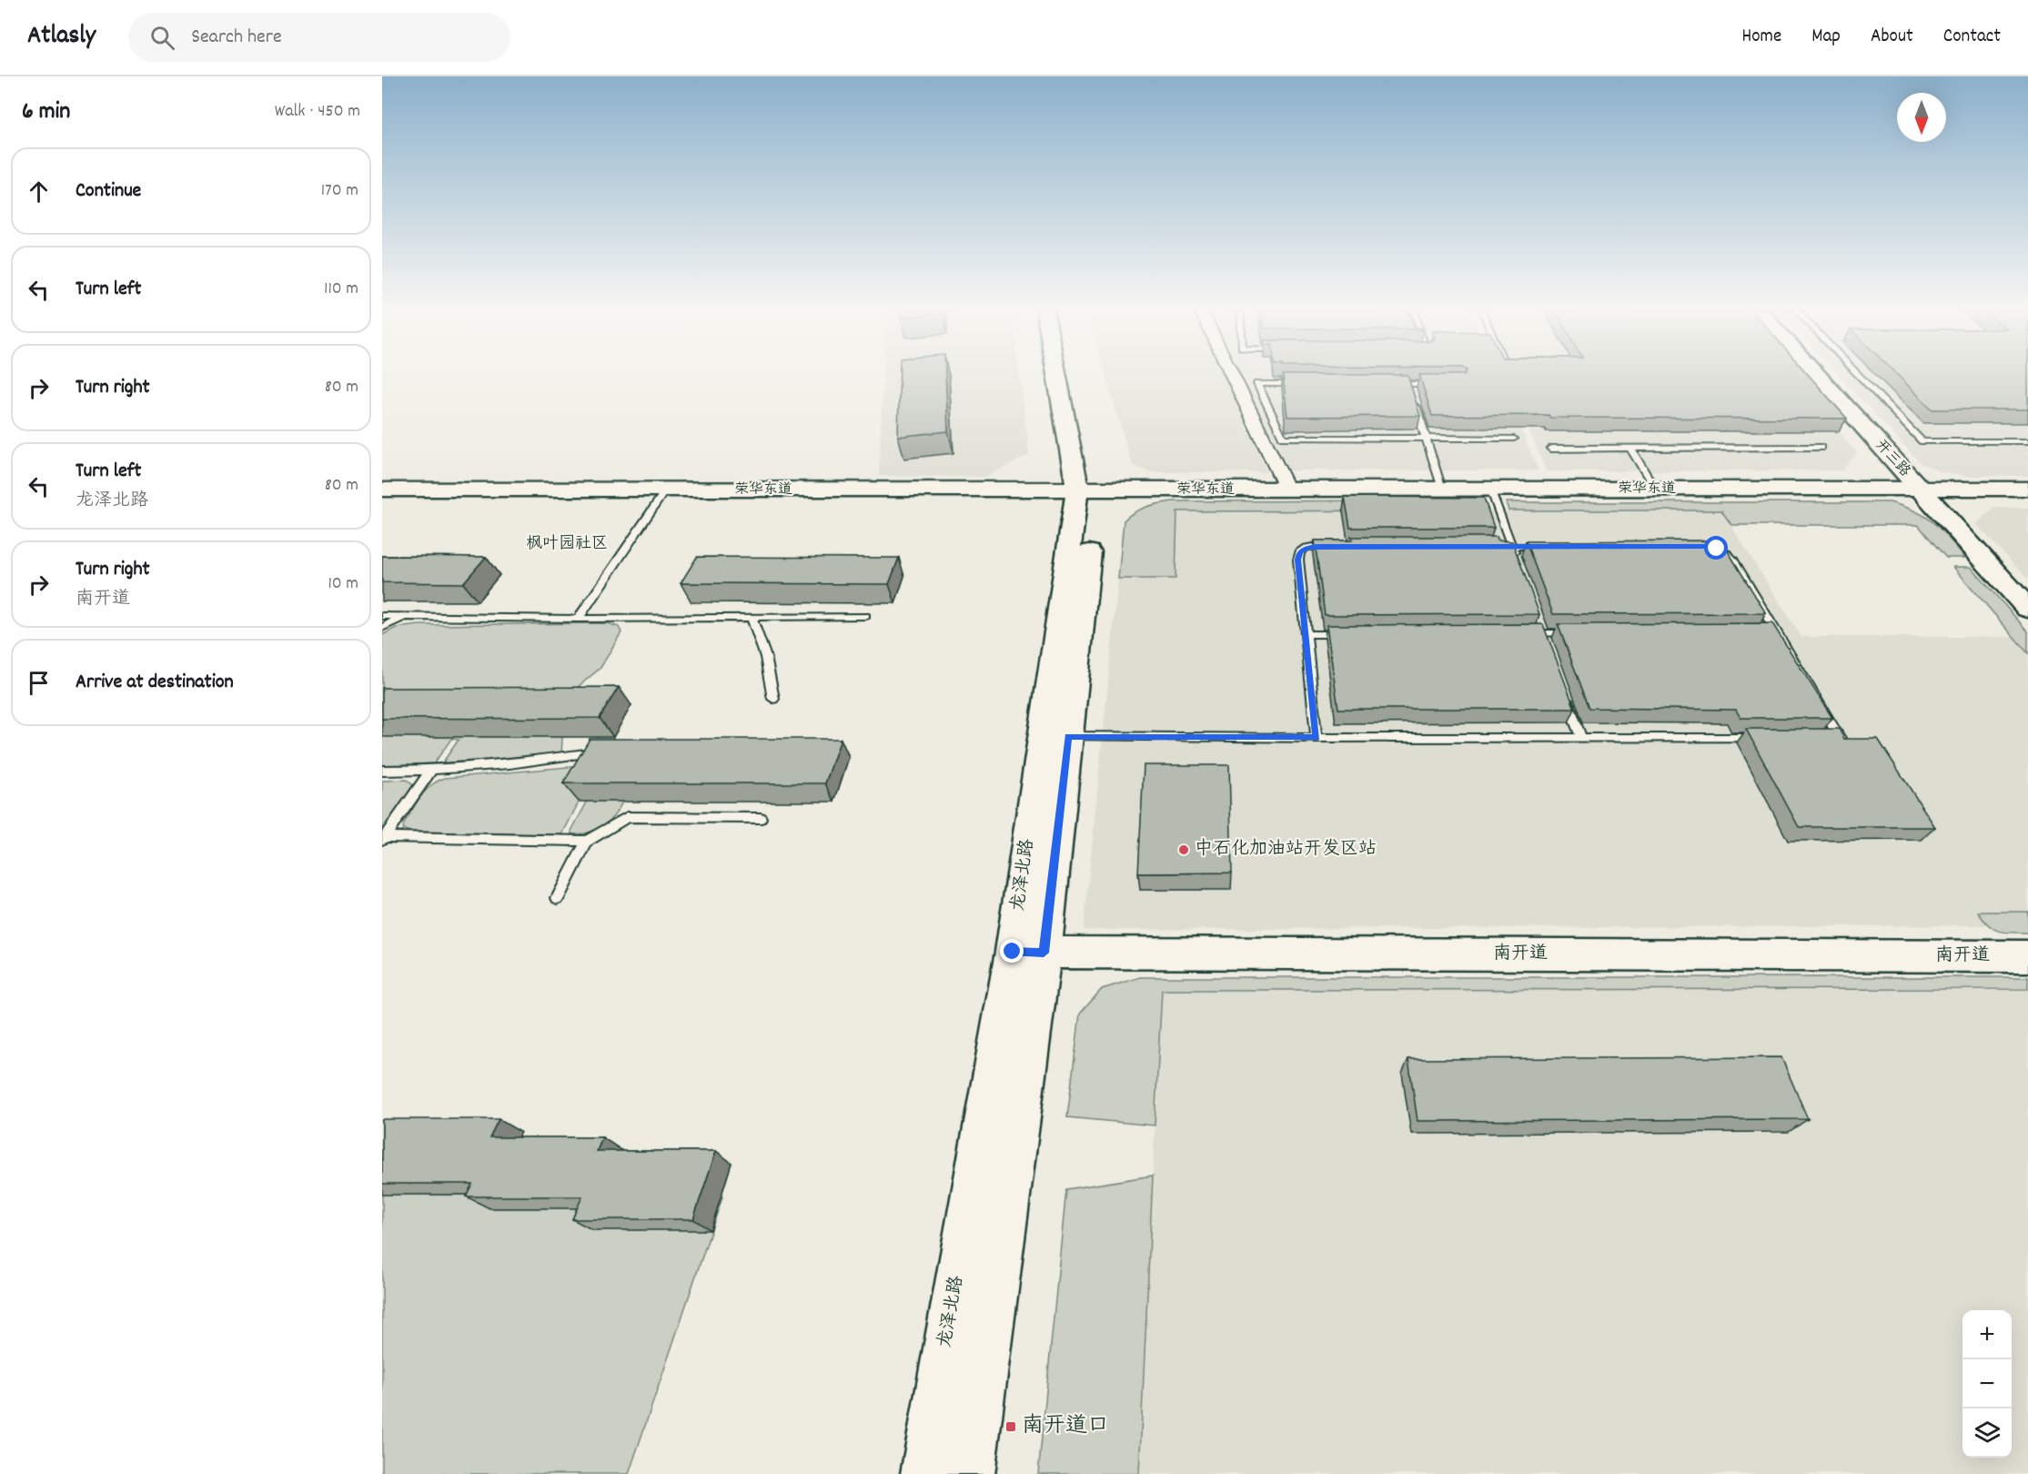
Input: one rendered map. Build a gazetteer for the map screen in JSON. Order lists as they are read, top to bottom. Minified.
{"streets":{"street":["开三路","荣华东道","龙泽北路","南开道"]},"crossings":[["开三路","荣华东道"],["荣华东道","龙泽北路"],["龙泽北路","南开道"]],"districts":["枫叶园社区"],"places":{"other":["中石化加油站开发区站"],"transit":["南开道口"]},"north":"bottom","page":{"header":"Atlasly","search":"Search here","nav":["Home","Map","About","Contact"],"heading":["6 min","Walk · 450 m"],"list":[["Continue","170 m"],["Turn left","110 m"],["Turn right","80 m"],["Turn left","龙泽北路","80 m"],["Turn right","南开道","10 m"],"Arrive at destination"],"map_buttons":["+","−"]}}
